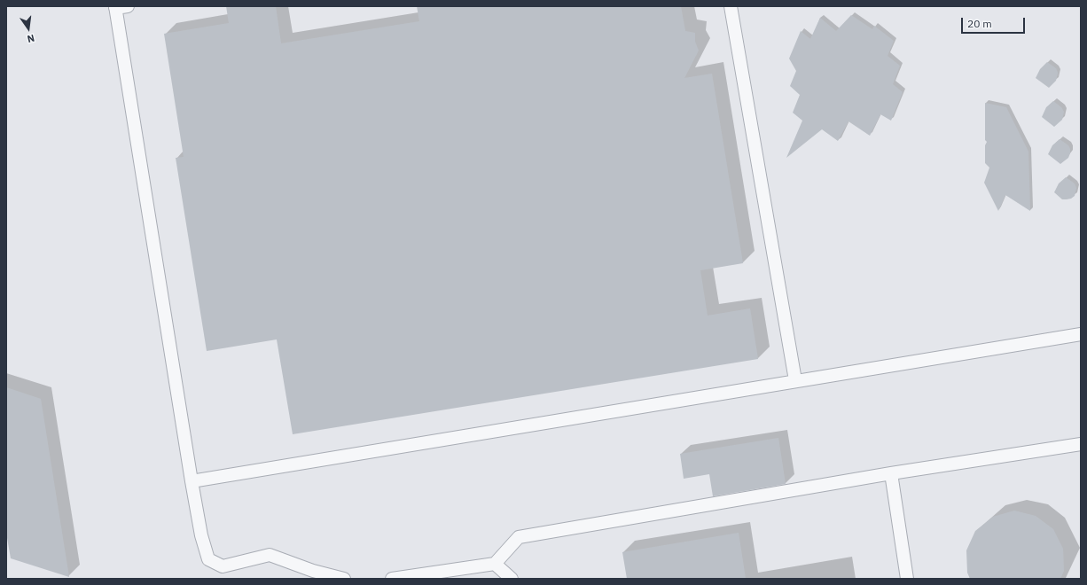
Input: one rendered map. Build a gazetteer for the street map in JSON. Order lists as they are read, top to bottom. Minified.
{"scale_bar":"20 m","north":"bottom"}
